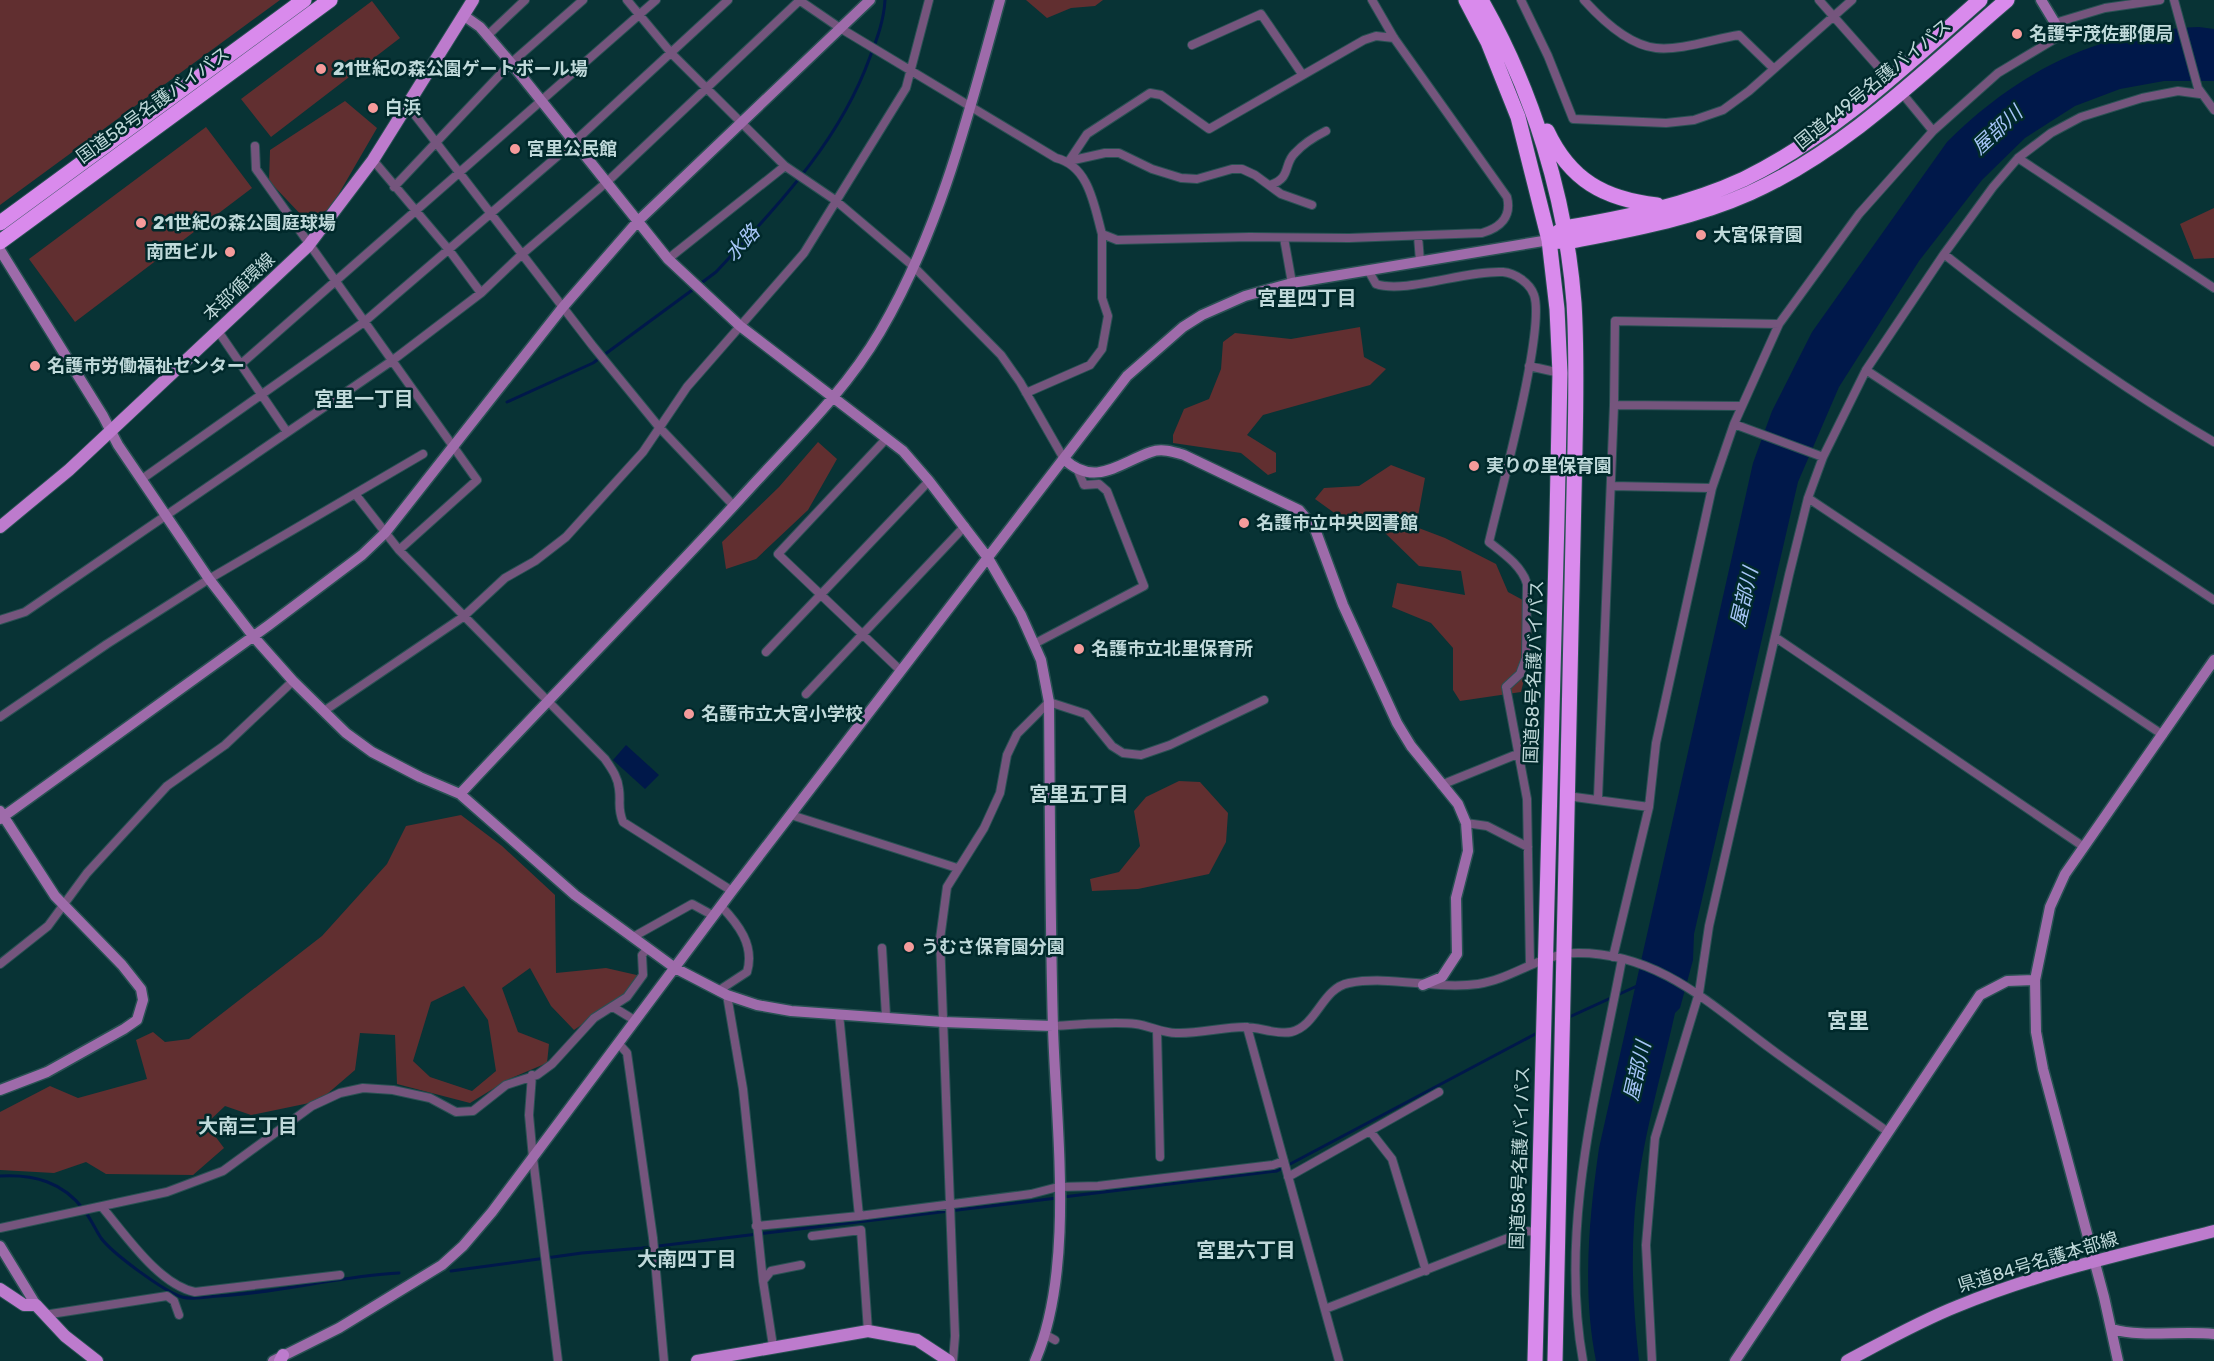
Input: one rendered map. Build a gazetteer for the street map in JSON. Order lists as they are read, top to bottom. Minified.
{"streets":{"highway":["国道449号名護バイパス","国道58号名護バイパス"],"main road":["本部循環線","県道84号名護本部線"]},"crossings":[["国道449号名護バイパス","国道58号名護バイパス"]],"districts":["宮里四丁目","宮里一丁目","宮里五丁目","宮里","大南三丁目","宮里六丁目","大南四丁目"],"water":["屋部川","水路"],"places":["名護宇茂佐郵便局","21世紀の森公園ゲートボール場","白浜","宮里公民館","21世紀の森公園庭球場","大宮保育園","南西ビル","名護市労働福祉センター","実りの里保育園","名護市立中央図書館","名護市立北里保育所","名護市立大宮小学校","うむさ保育園分園"]}
